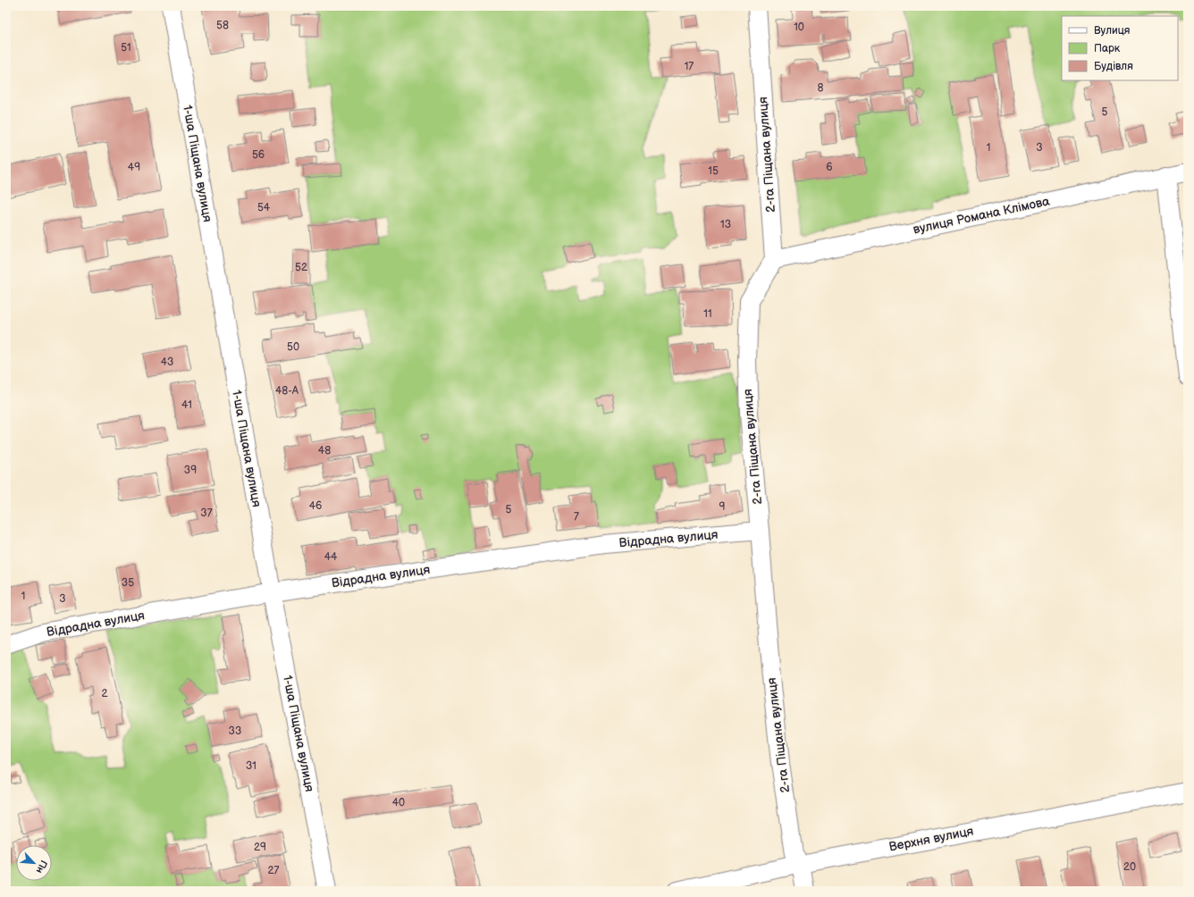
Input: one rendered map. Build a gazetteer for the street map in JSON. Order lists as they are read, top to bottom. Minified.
{"streets":{"street":["2-га Піщана вулиця","1-ша Піщана вулиця","вулиця Романа Клімова","Відрадна вулиця","Верхня вулиця"]},"crossings":[["2-га Піщана вулиця","вулиця Романа Клімова"],["2-га Піщана вулиця","Відрадна вулиця"],["2-га Піщана вулиця","Верхня вулиця"],["1-ша Піщана вулиця","Відрадна вулиця"]],"house_numbers":["58","10","51","17","8","5","1","3","56","49","6","15","54","13","52","11","50","43","48-А","41","48","39","46","9","5","37","7","44","35","1","3","2","33","31","40","29","20","27"],"legend":["Вулиця","Парк","Будівля"],"north":"bottom right"}
